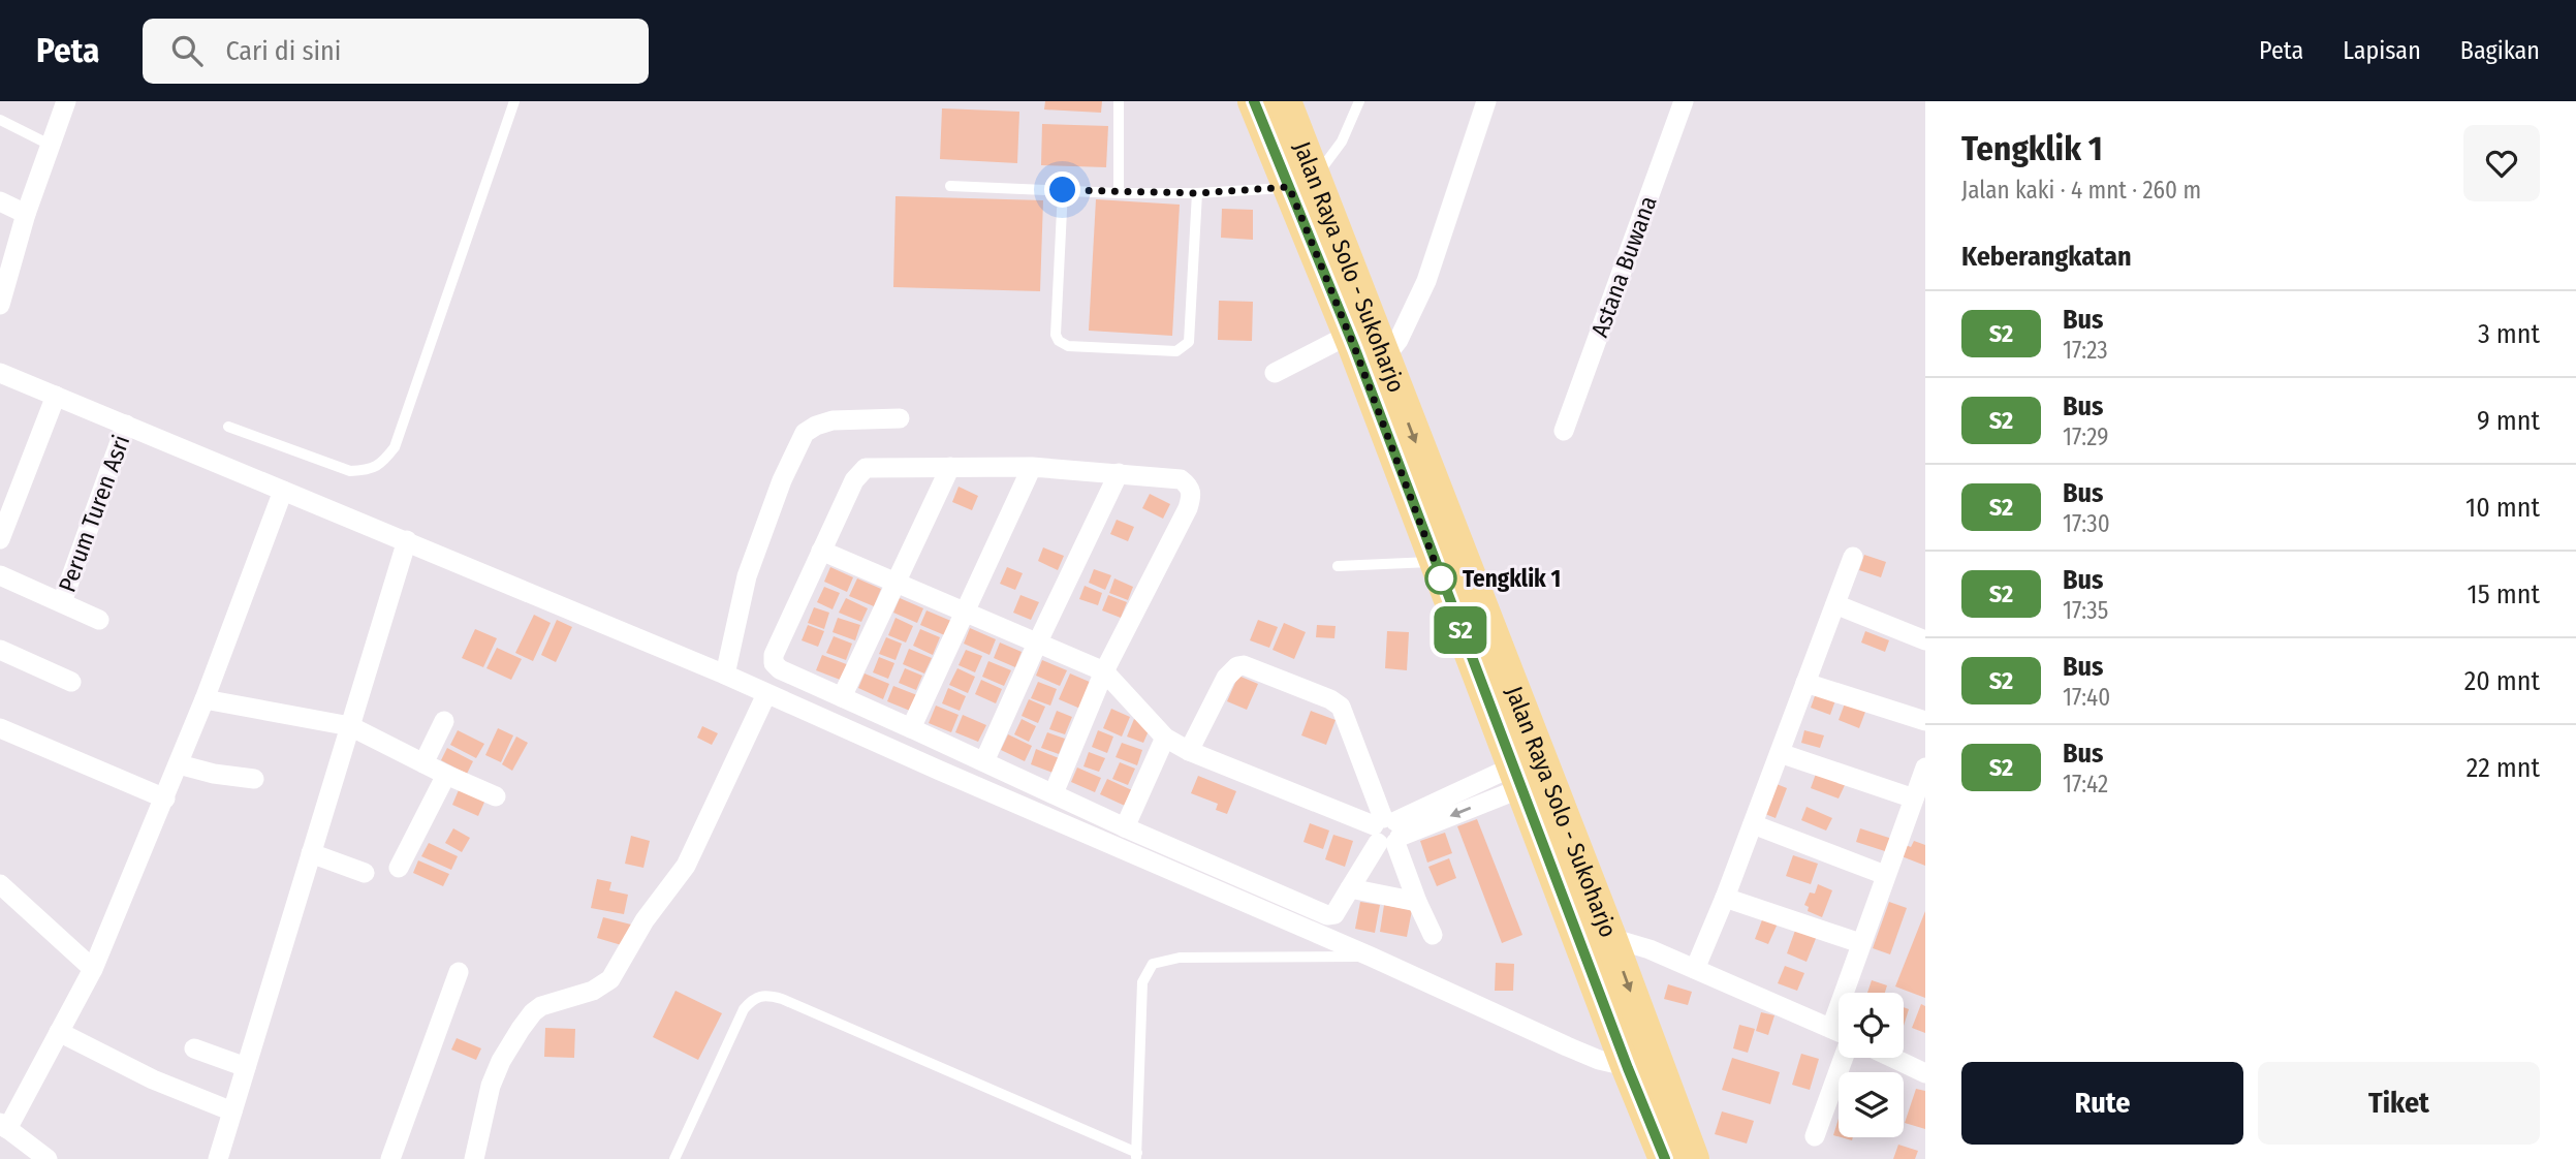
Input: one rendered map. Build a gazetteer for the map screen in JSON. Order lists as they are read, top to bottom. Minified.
{"streets":{"main road":["Jalan Raya Solo - Sukoharjo"],"street":["Astana Buwana","Perum Turen Asri"]},"places":["Tengklik 1"],"lines":["bus line S2"],"page":{"header":"Peta","search":"Cari di sini","nav":["Peta","Lapisan","Bagikan"],"on_map":"S2","heading":[["Tengklik 1","Jalan kaki · 4 mnt · 260 m"],"Keberangkatan"],"list":[{"mark":"S2","name":"Bus","note":"17:23","value":"3 mnt"},{"mark":"S2","name":"Bus","note":"17:29","value":"9 mnt"},{"mark":"S2","name":"Bus","note":"17:30","value":"10 mnt"},{"mark":"S2","name":"Bus","note":"17:35","value":"15 mnt"},{"mark":"S2","name":"Bus","note":"17:40","value":"20 mnt"},{"mark":"S2","name":"Bus","note":"17:42","value":"22 mnt"}],"buttons":["Rute","Tiket"]}}
